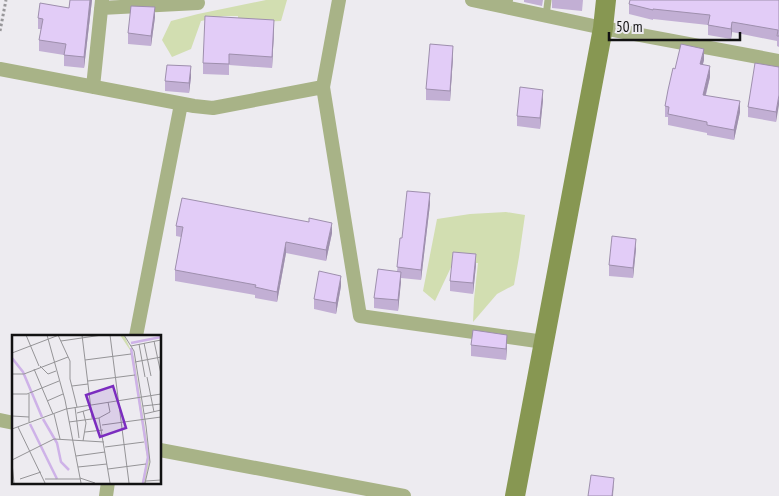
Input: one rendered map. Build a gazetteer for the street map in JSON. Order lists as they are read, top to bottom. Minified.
{"scale_bar":"50 m"}
